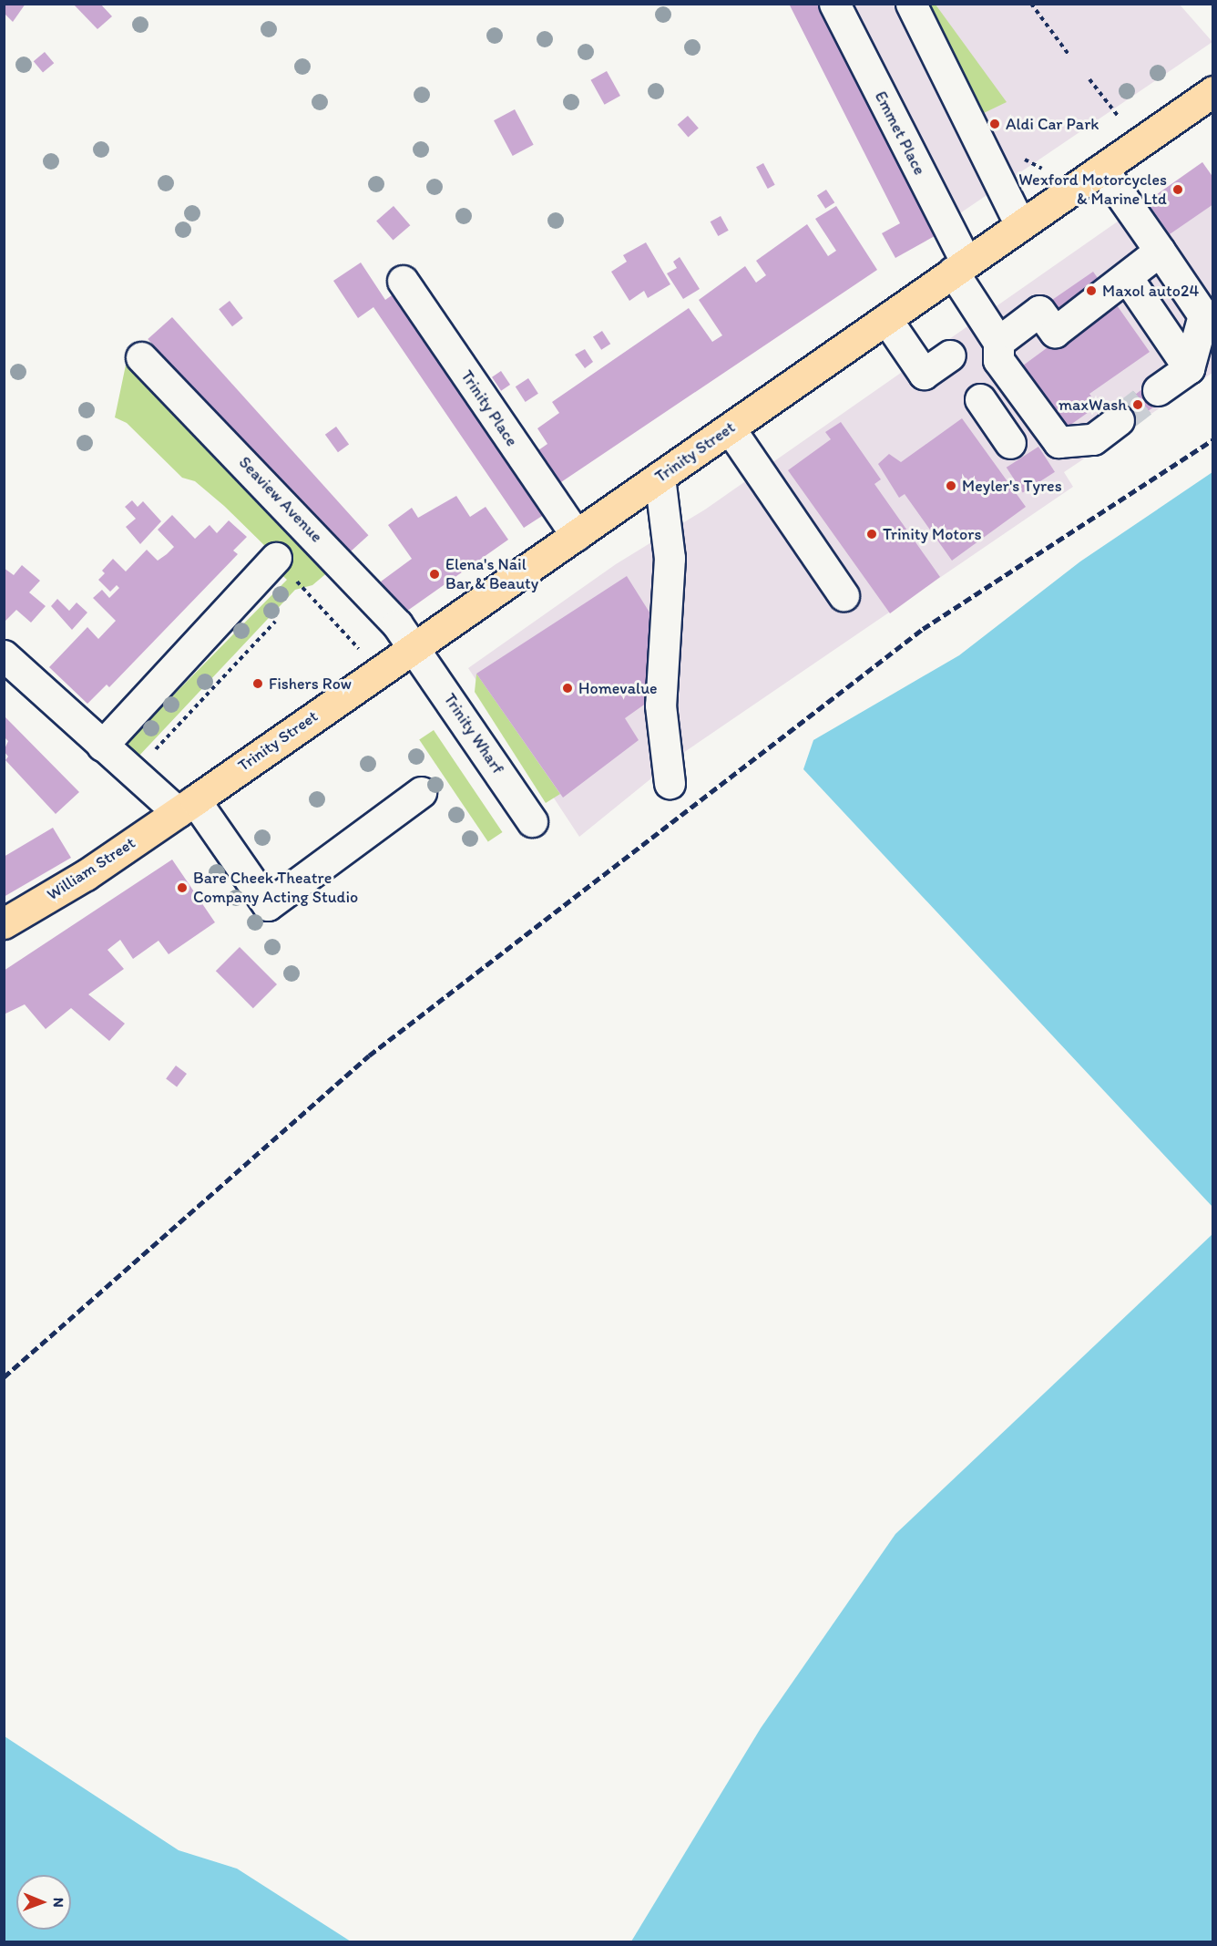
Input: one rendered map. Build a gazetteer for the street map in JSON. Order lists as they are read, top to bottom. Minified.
{"streets":{"main road":["Trinity Street","William Street"],"street":["Emmet Place","Trinity Place","Seaview Avenue","Trinity Wharf"]},"crossings":[["Emmet Place","Trinity Street"],["Trinity Place","Trinity Street"],["Trinity Street","Seaview Avenue"],["Trinity Street","Trinity Wharf"],["Trinity Street","William Street"],["Seaview Avenue","Trinity Wharf"]],"places":["Aldi Car Park","Wexford Motorcycles & Marine Ltd","Maxol auto24","maxWash","Meyler's Tyres","Trinity Motors","Elena's Nail Bar & Beauty","Fishers Row","Homevalue","Bare Cheek Theatre Company Acting Studio"],"north":"right"}
